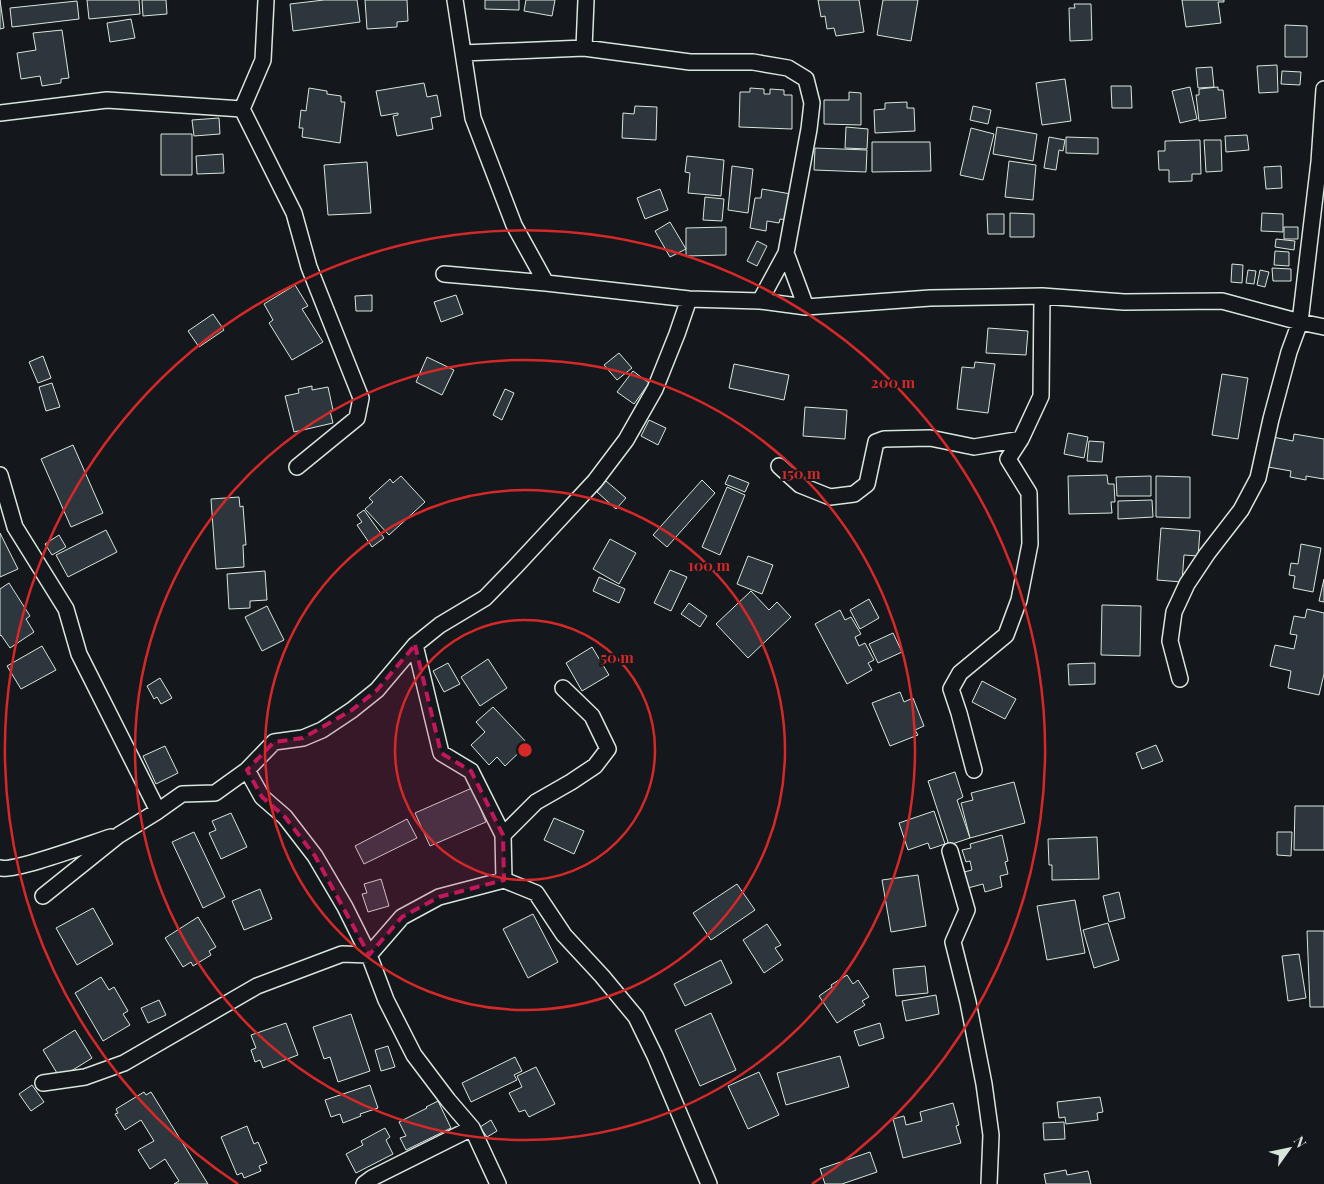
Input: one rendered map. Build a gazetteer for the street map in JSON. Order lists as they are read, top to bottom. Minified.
{"north":"top right","rings":["200 m","150 m","100 m","50 m"]}
